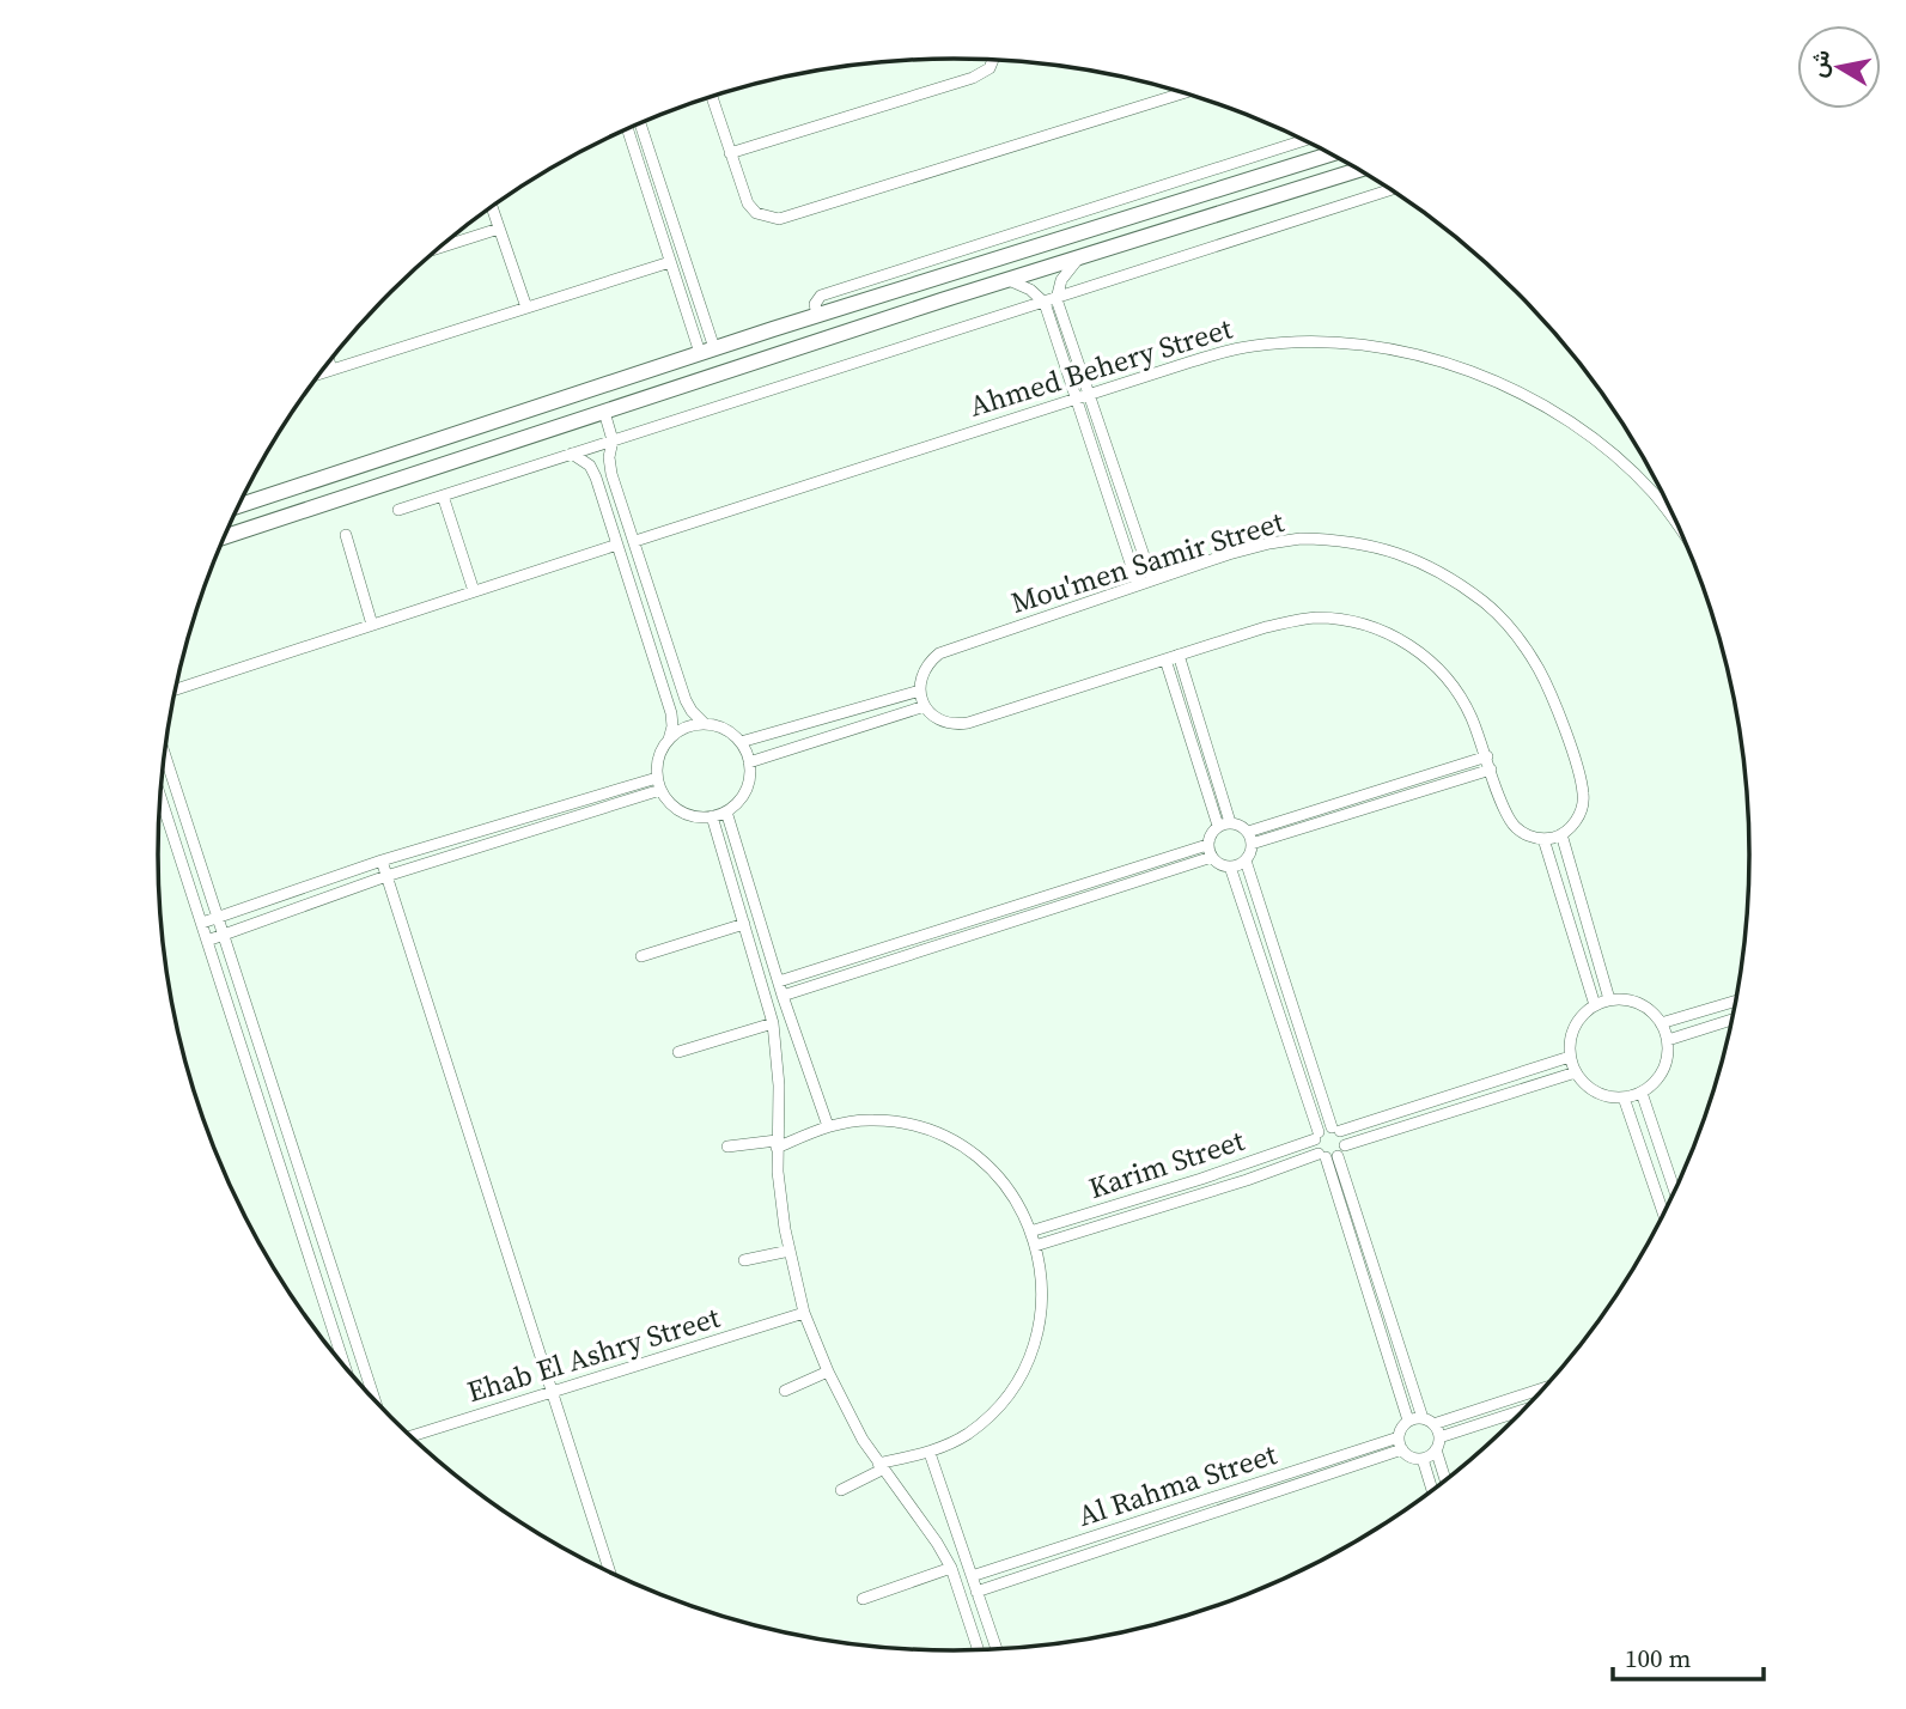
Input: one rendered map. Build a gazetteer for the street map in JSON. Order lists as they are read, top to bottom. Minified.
{"streets":{"street":["Ahmed Behery Street","Mou'men Samir Street","Karim Street","Ehab El Ashry Street","Al Rahma Street"]},"scale_bar":"100 m","north":"left"}
